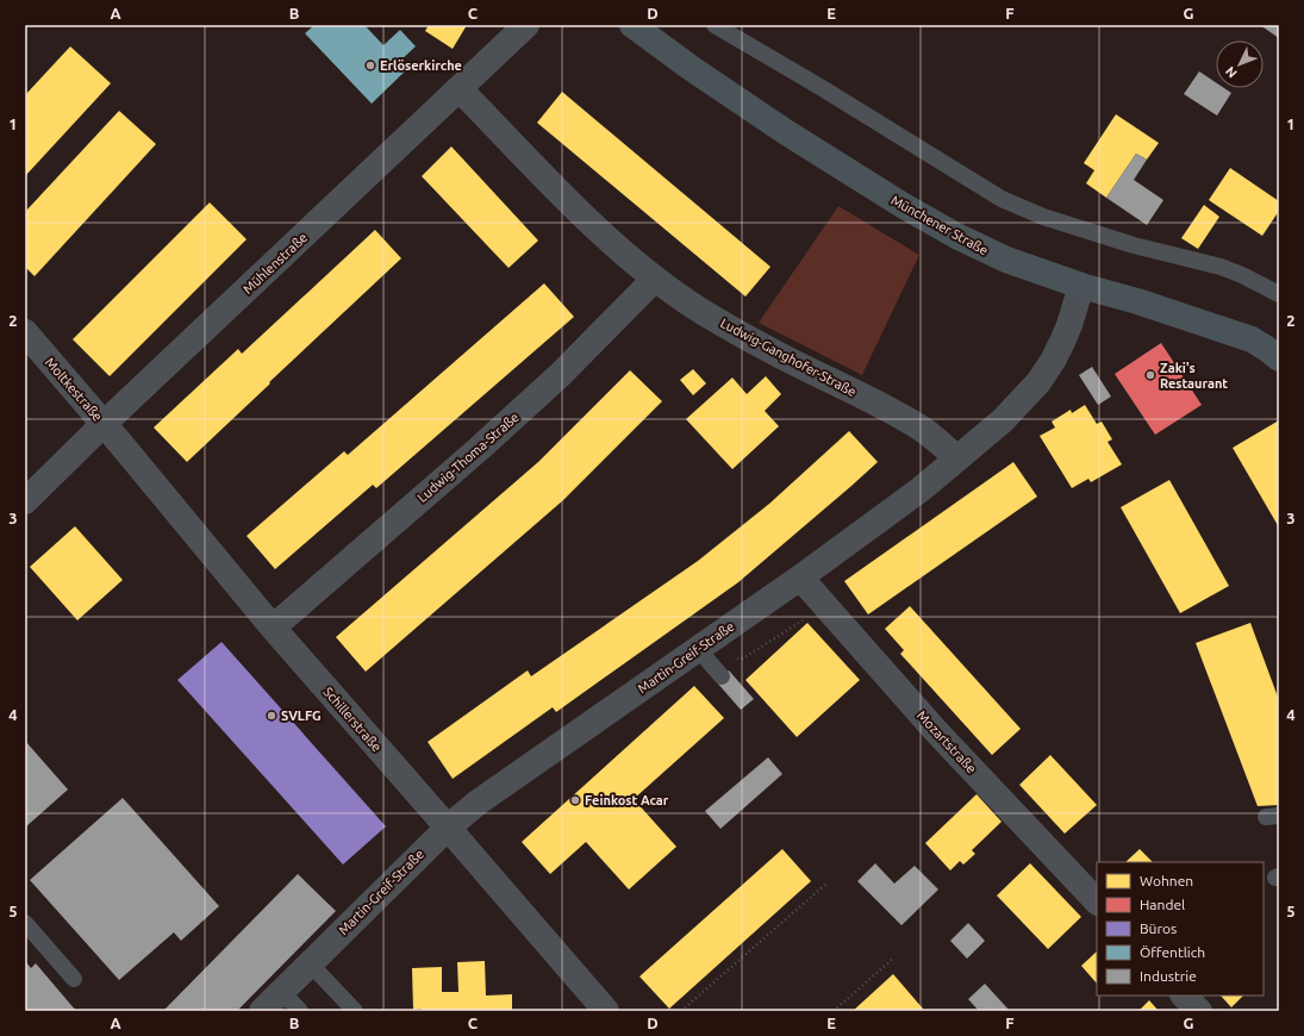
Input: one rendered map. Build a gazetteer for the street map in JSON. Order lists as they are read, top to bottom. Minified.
{"streets":{"street":["Münchener Straße","Mühlenstraße","Ludwig-Ganghofer-Straße","Moltkestraße","Ludwig-Thoma-Straße","Martin-Greif-Straße","Schillerstraße","Mozartstraße"]},"crossings":[["Münchener Straße","Martin-Greif-Straße"],["Mühlenstraße","Ludwig-Ganghofer-Straße"],["Mühlenstraße","Moltkestraße"],["Mühlenstraße","Schillerstraße"],["Ludwig-Ganghofer-Straße","Ludwig-Thoma-Straße"],["Ludwig-Ganghofer-Straße","Martin-Greif-Straße"],["Moltkestraße","Schillerstraße"],["Ludwig-Thoma-Straße","Schillerstraße"],["Martin-Greif-Straße","Schillerstraße"],["Martin-Greif-Straße","Mozartstraße"]],"places":["Erlöserkirche","Zaki's Restaurant","SVLFG","Feinkost Acar"],"legend":["Wohnen","Handel","Büros","Öffentlich","Industrie"],"north":"bottom left","grid":{"columns":["A","B","C","D","E","F","G"],"rows":["1","2","3","4","5"]}}
